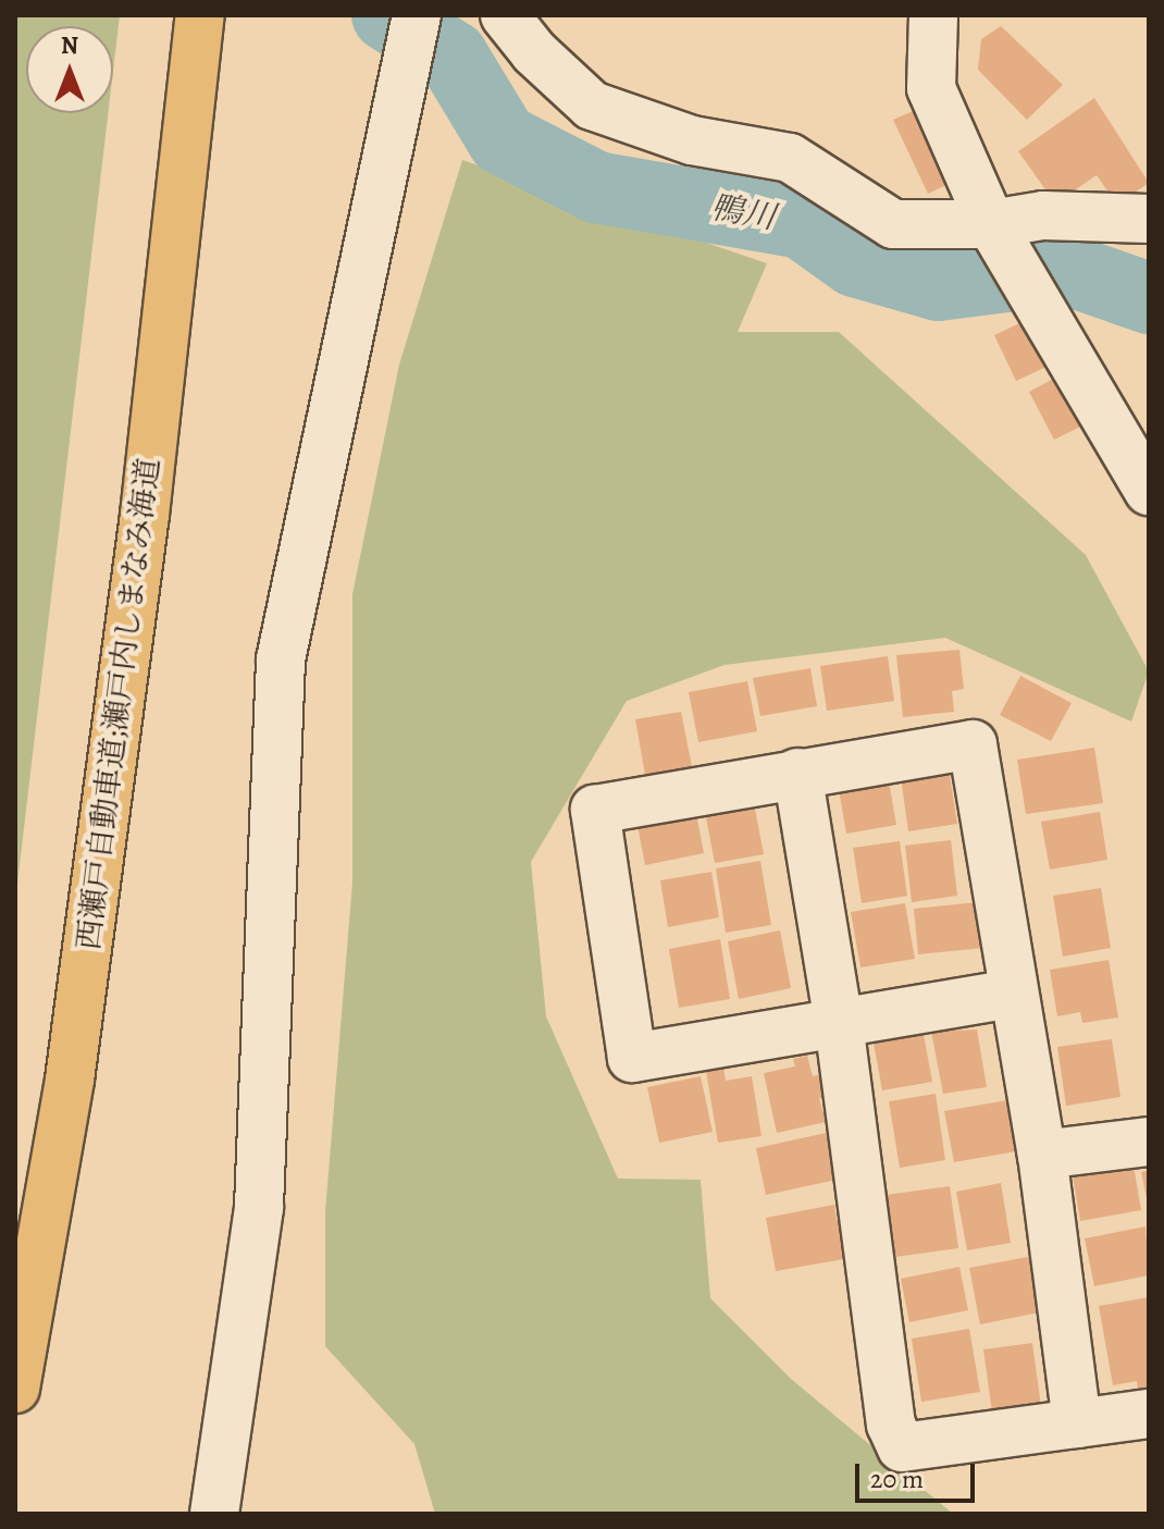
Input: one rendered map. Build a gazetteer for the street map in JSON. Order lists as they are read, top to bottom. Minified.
{"streets":{"highway":["西瀬戸自動車道;瀬戸内しまなみ海道"]},"water":["鴨川"],"scale_bar":"20 m","north":"top"}
